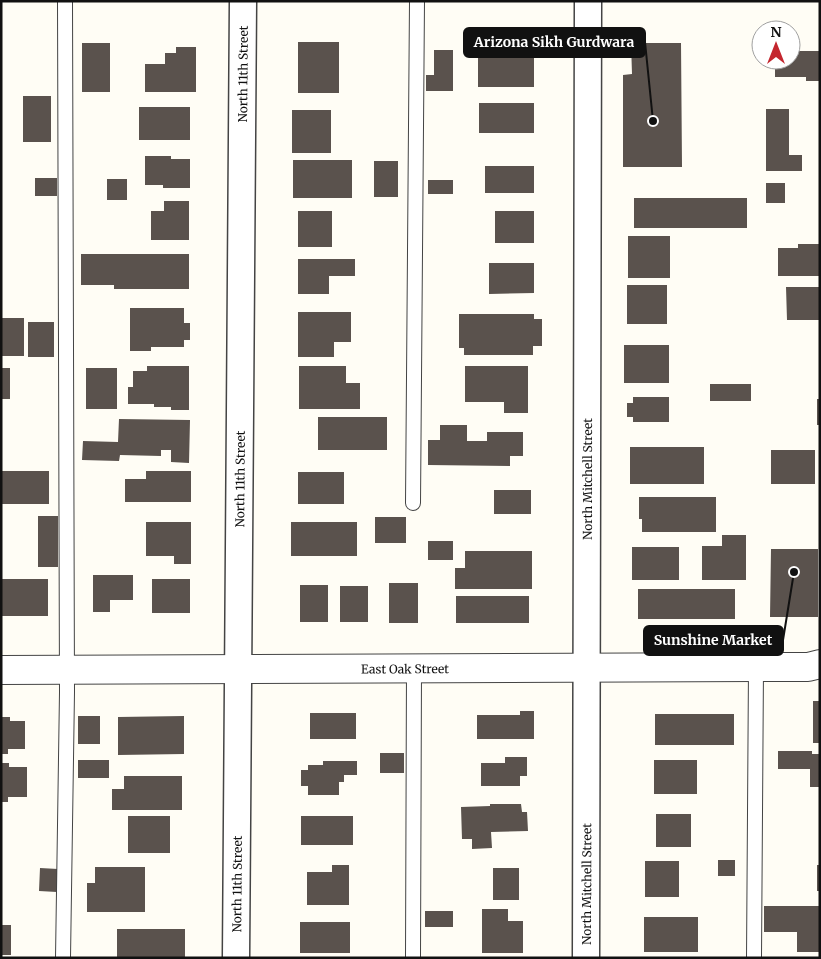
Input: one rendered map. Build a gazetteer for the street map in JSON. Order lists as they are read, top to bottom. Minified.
{"streets":{"street":["North 11th Street","North Mitchell Street","East Oak Street"]},"crossings":[["North 11th Street","East Oak Street"],["North Mitchell Street","East Oak Street"]],"places":["Arizona Sikh Gurdwara","Sunshine Market"],"north":"top"}
